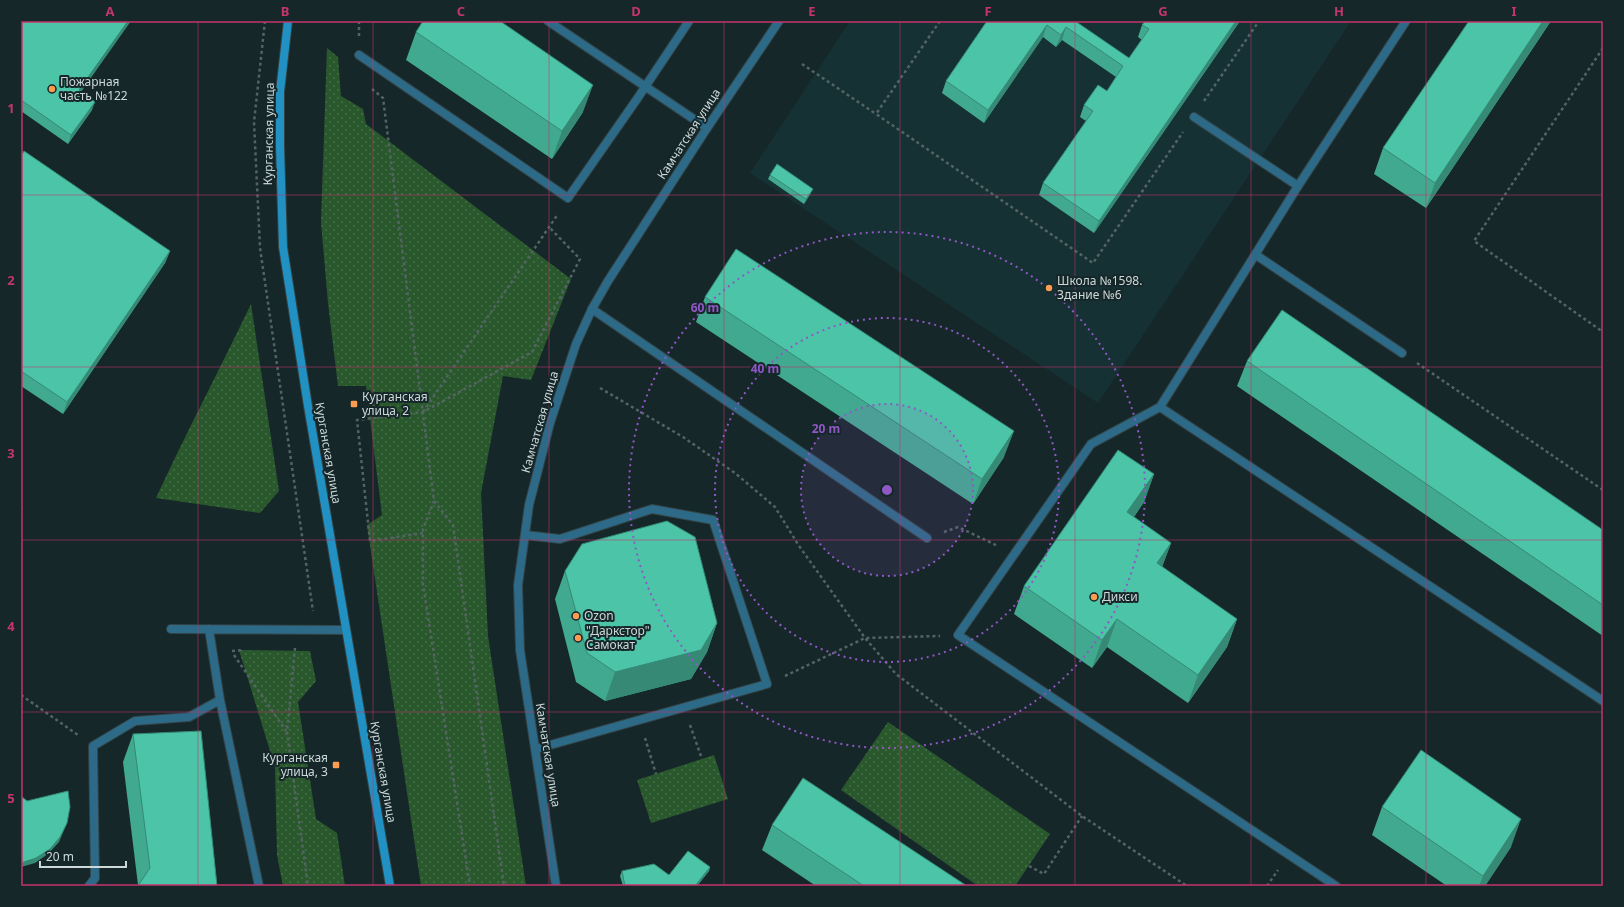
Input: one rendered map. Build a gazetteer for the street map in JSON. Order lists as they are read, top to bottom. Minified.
{"streets":{"street":["Курганская улица","Камчатская улица"]},"places":{"other":["Пожарная часть №122","Школа №1598. Здание №6","Дикси","Ozon","\"Даркстор\" Самокат"],"transit":["Курганская улица, 2","Курганская улица, 3"]},"scale_bar":"20 m","grid":{"columns":["A","B","C","D","E","F","G","H","I"],"rows":["1","2","3","4","5"]},"rings":["60 m","40 m","20 m"]}
